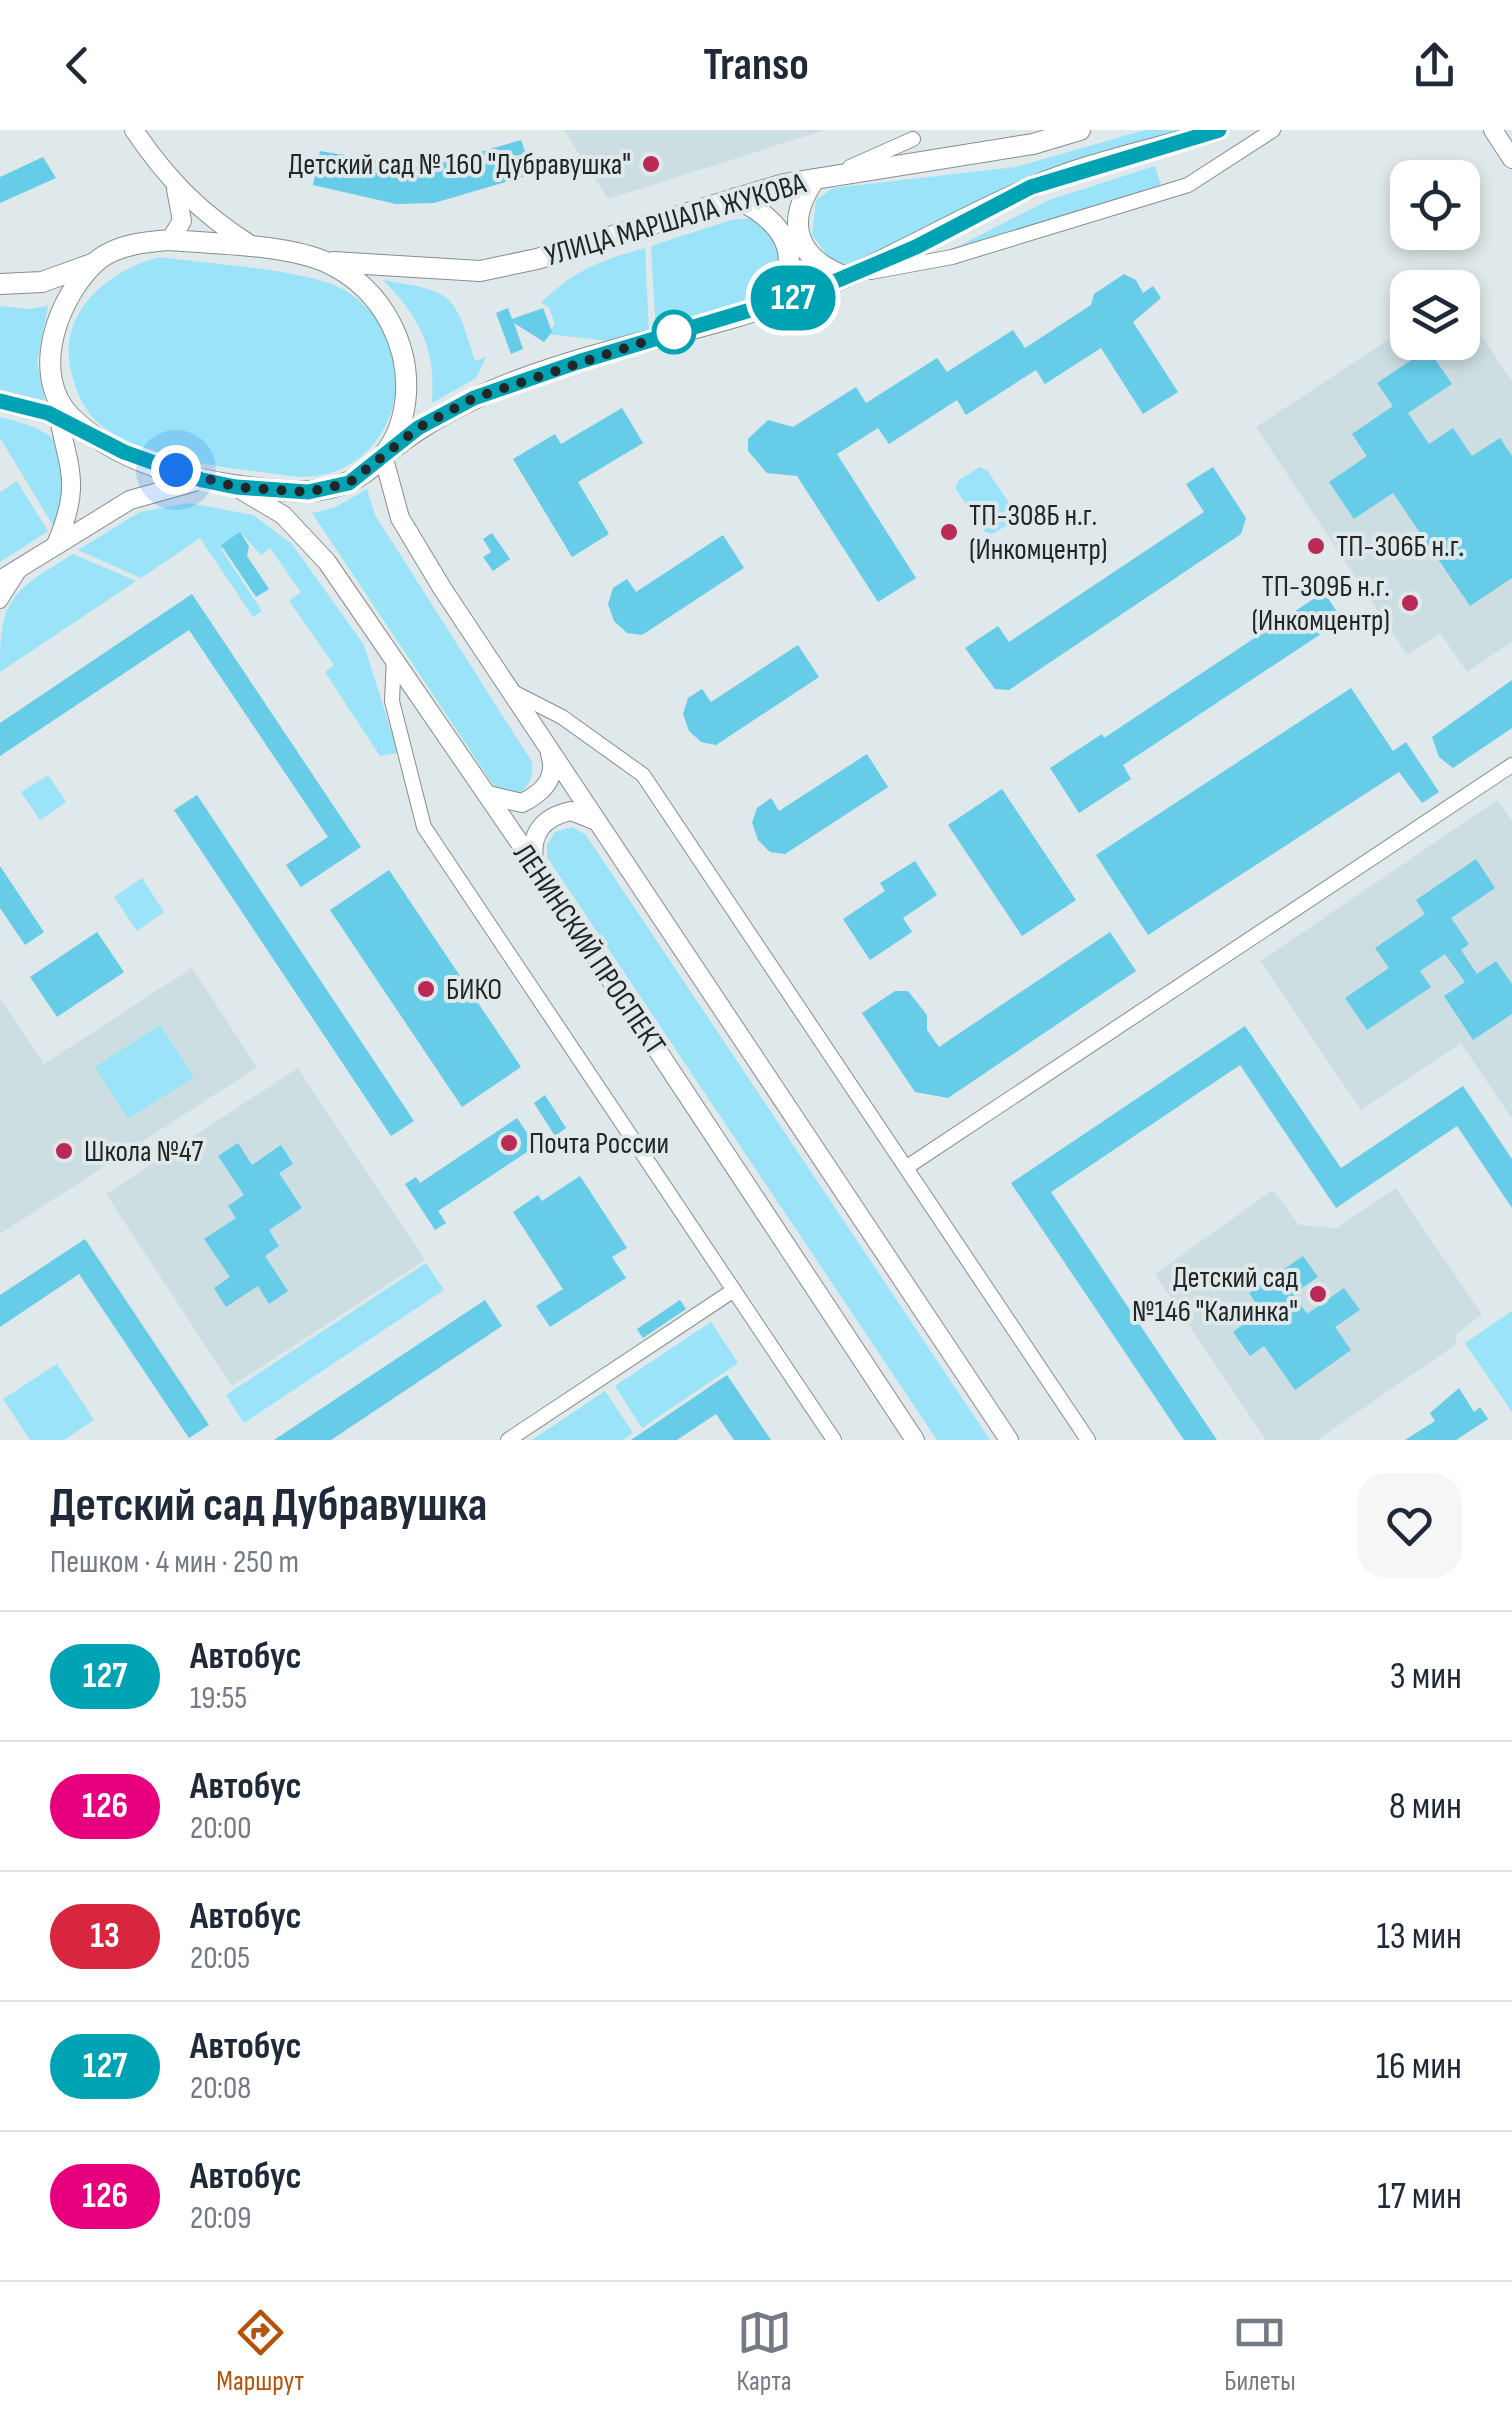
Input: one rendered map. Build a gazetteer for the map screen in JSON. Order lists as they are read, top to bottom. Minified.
{"streets":{"main road":["УЛИЦА МАРШАЛА ЖУКОВА","ЛЕНИНСКИЙ ПРОСПЕКТ"]},"crossings":[["УЛИЦА МАРШАЛА ЖУКОВА","ЛЕНИНСКИЙ ПРОСПЕКТ"]],"places":["Детский сад № 160 \"Дубравушка\"","ТП-308Б н.г. (Инкомцентр)","ТП-306Б н.г.","ТП-309Б н.г. (Инкомцентр)","БИКО","Почта России","Школа №47","Детский сад №146 \"Калинка\""],"lines":["bus line 127"],"page":{"header":"Transo","on_map":"127","heading":["Детский сад Дубравушка","Пешком · 4 мин · 250 m"],"list":[{"mark":"127","name":"Автобус","note":"19:55","value":"3 мин"},{"mark":"126","name":"Автобус","note":"20:00","value":"8 мин"},{"mark":"13","name":"Автобус","note":"20:05","value":"13 мин"},{"mark":"127","name":"Автобус","note":"20:08","value":"16 мин"},{"mark":"126","name":"Автобус","note":"20:09","value":"17 мин"}],"tabs":["Маршрут","Карта","Билеты"]}}
